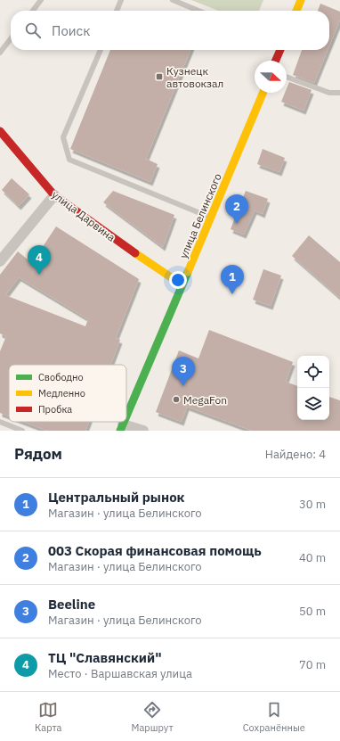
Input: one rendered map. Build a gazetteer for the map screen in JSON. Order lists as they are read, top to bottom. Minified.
{"streets":{"street":["улица Дарвина","улица Белинского"]},"crossings":[["улица Дарвина","улица Белинского"]],"places":{"transit":["Кузнецк автовокзал"],"other":["MegaFon"]},"legend":["Свободно","Медленно","Пробка"],"north":"right","page":{"search":"Поиск","pins":["2","4","1","3"],"heading":["Рядом","Найдено: 4"],"list":[{"mark":"1","name":"Центральный рынок","note":"Магазин · улица Белинского","value":"30 m"},{"mark":"2","name":"003 Скорая финансовая помощь","note":"Магазин · улица Белинского","value":"40 m"},{"mark":"3","name":"Beeline","note":"Магазин · улица Белинского","value":"50 m"},{"mark":"4","name":"ТЦ \"Славянский\"","note":"Место · Варшавская улица","value":"70 m"}],"nav":["Карта","Маршрут","Сохранённые"]}}
